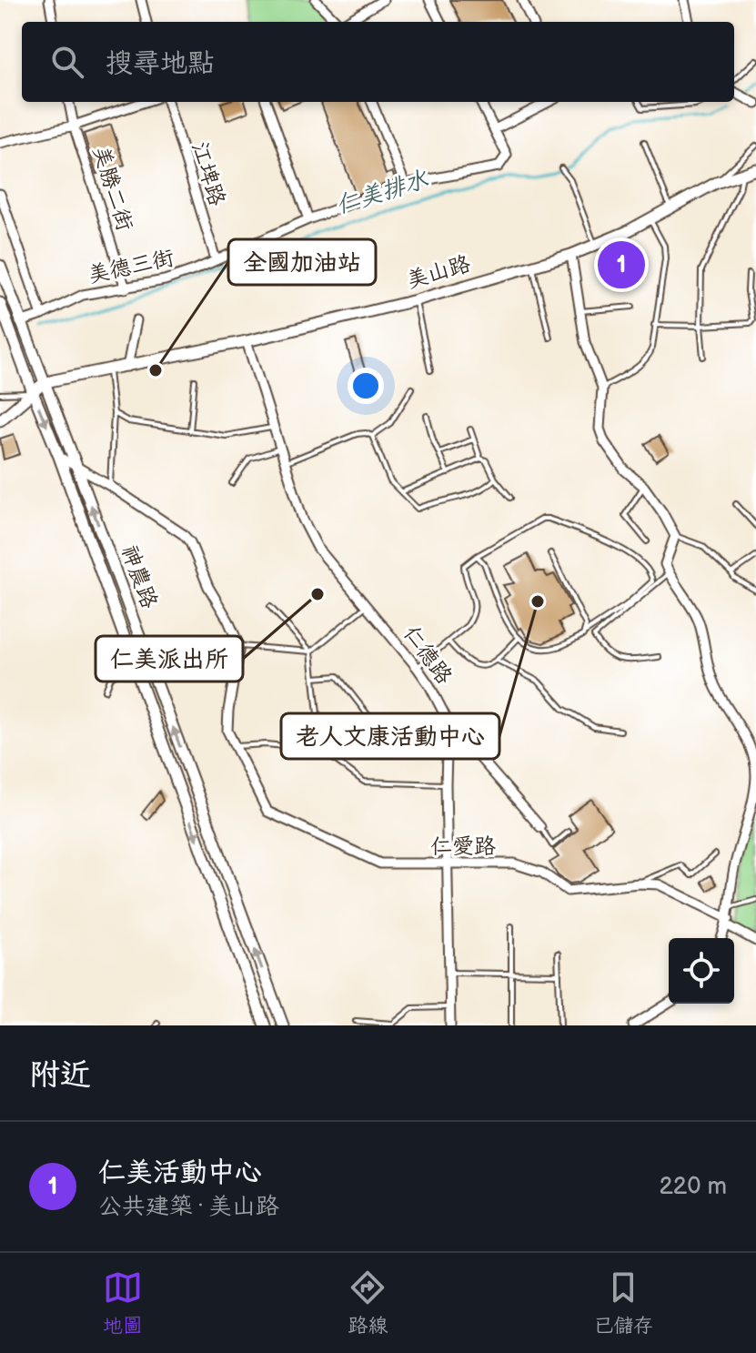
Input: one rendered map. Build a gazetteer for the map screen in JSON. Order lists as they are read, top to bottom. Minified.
{"streets":{"street":["江埤路","美勝二街","美德三街","美山路","神農路","仁德路","仁愛路"]},"crossings":[["江埤路","美德三街"],["美勝二街","美德三街"],["美德三街","神農路"],["美山路","神農路"],["美山路","仁德路"],["仁德路","仁愛路"]],"water":["仁美排水"],"places":["全國加油站","仁美派出所","老人文康活動中心"],"page":{"search":"搜尋地點","pins":"1","heading":"附近","list":[{"mark":"1","name":"仁美活動中心","note":"公共建築 · 美山路","value":"220 m"}],"nav":["地圖","路線","已儲存"]}}
